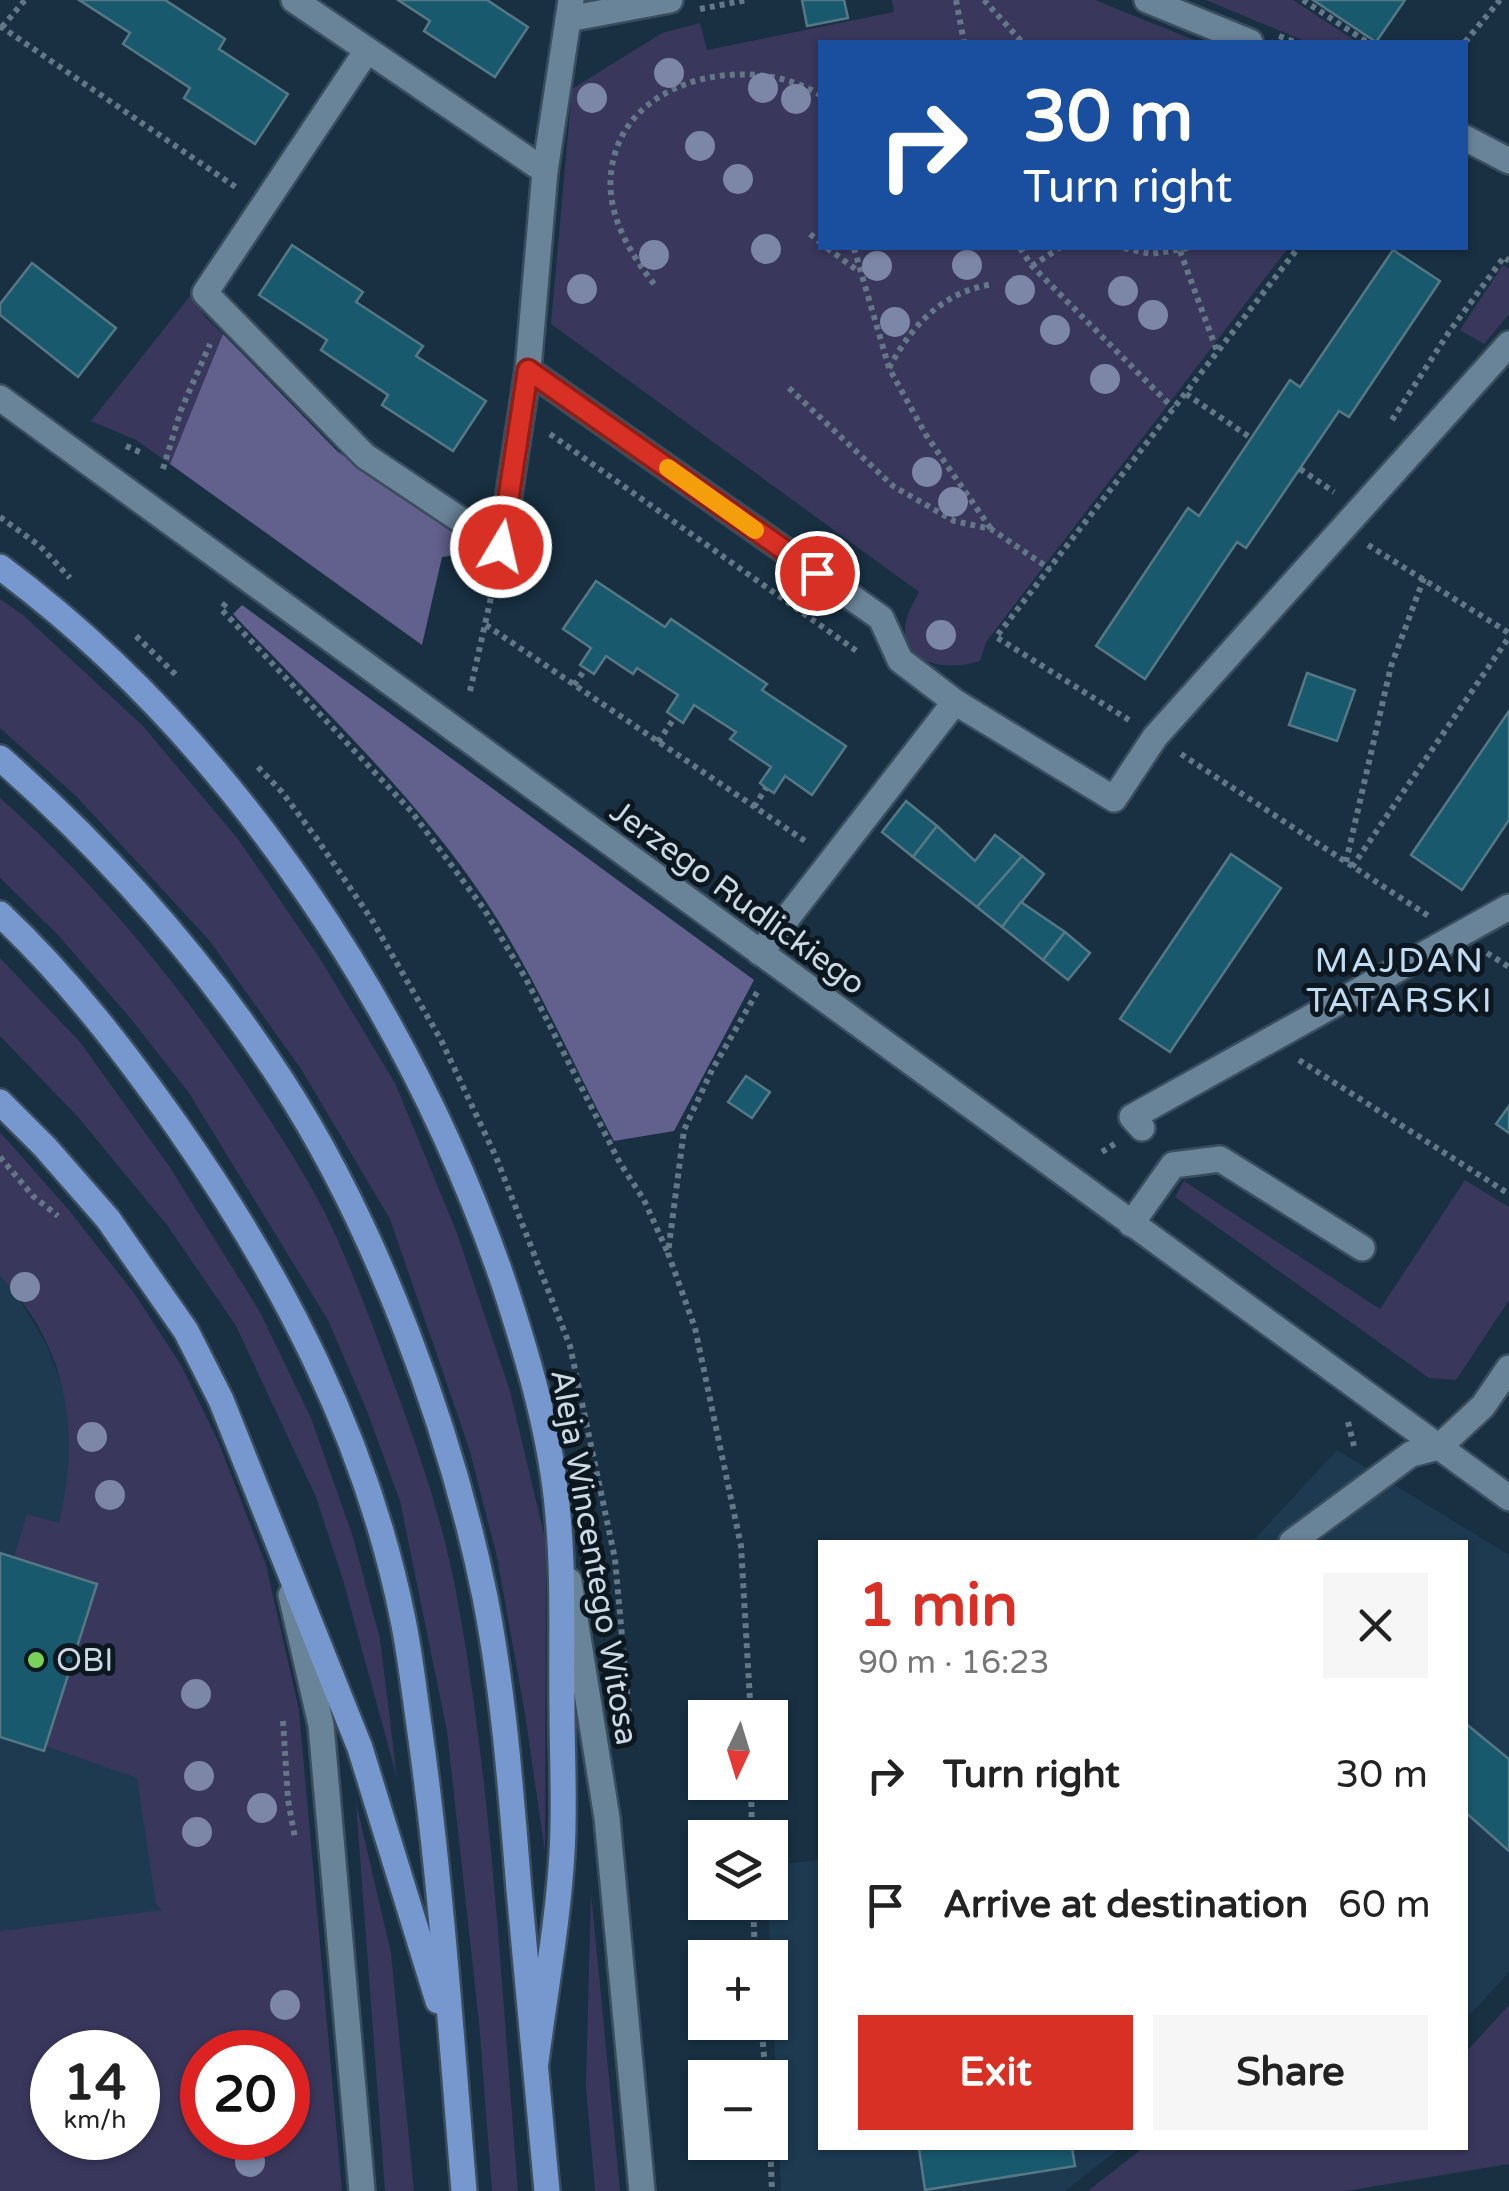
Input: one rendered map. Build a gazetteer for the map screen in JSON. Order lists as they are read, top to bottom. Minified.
{"streets":{"main road":["Aleja Wincentego Witosa"],"street":["Jerzego Rudlickiego"]},"districts":["MAJDAN TATARSKI"],"places":["OBI"],"north":"bottom","page":{"turn":["30 m","Turn right"],"heading":["1 min","90 m · 16:23"],"map_buttons":["+","−"],"list":[{"name":"Turn right","value":"30 m"},{"name":"Arrive at destination","value":"60 m"}],"buttons":["Exit","Share"],"speed":"14 km/h","limit":"20"}}
